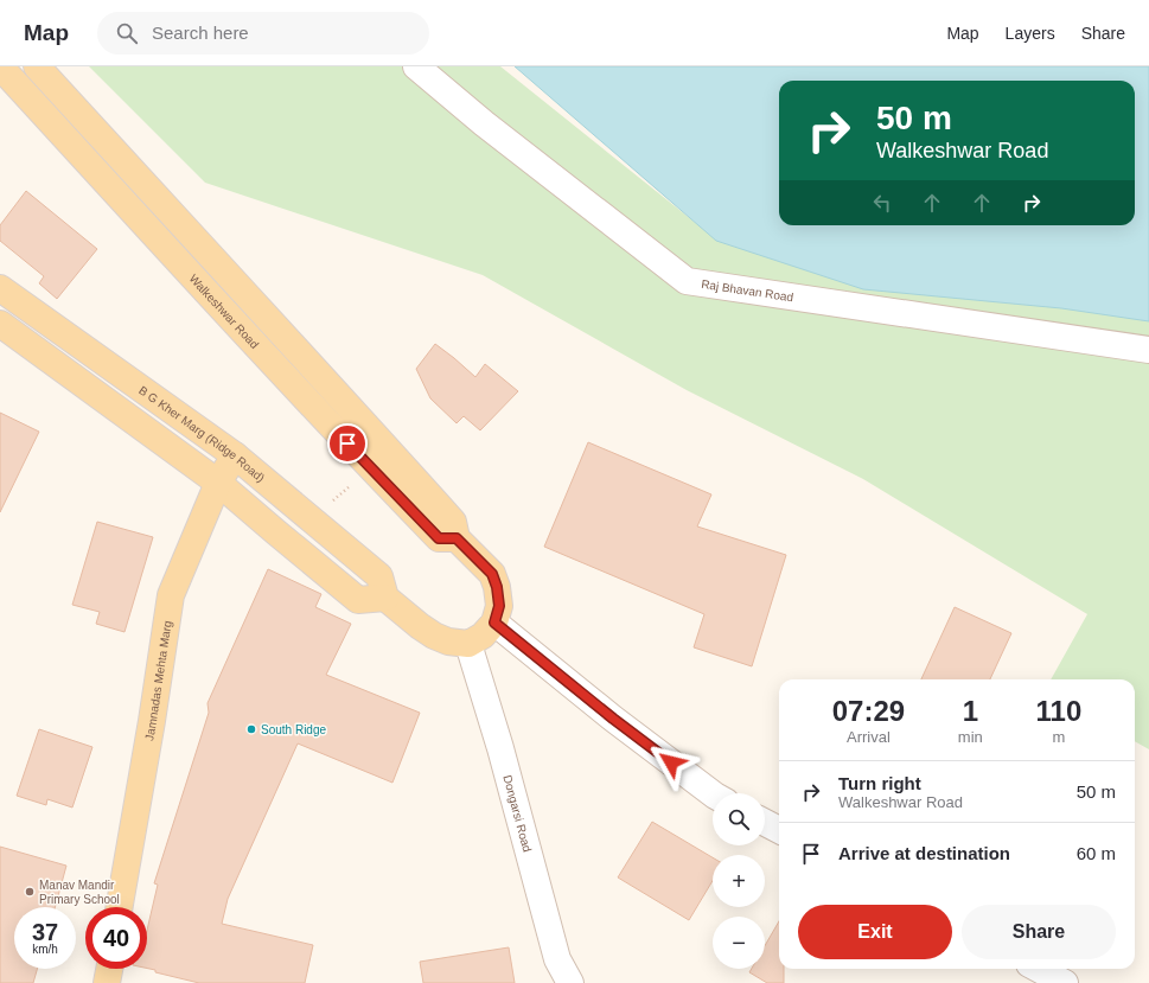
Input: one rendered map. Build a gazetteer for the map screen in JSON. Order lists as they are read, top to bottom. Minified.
{"streets":{"main road":["Walkeshwar Road","B G Kher Marg (Ridge Road)","Jamnadas Mehta Marg"],"street":["Raj Bhavan Road","Dongarsi Road"]},"crossings":[["B G Kher Marg (Ridge Road)","Jamnadas Mehta Marg"]],"places":["South Ridge","Manav Mandir Primary School"],"page":{"header":"Map","search":"Search here","nav":["Map","Layers","Share"],"turn":["50 m","Walkeshwar Road"],"eta":["07:29","Arrival","1","min","110","m"],"list":[{"name":"Turn right","note":"Walkeshwar Road","value":"50 m"},{"name":"Arrive at destination","value":"60 m"}],"map_buttons":["+","−"],"buttons":["Exit","Share"],"speed":"37 km/h","limit":"40"}}
